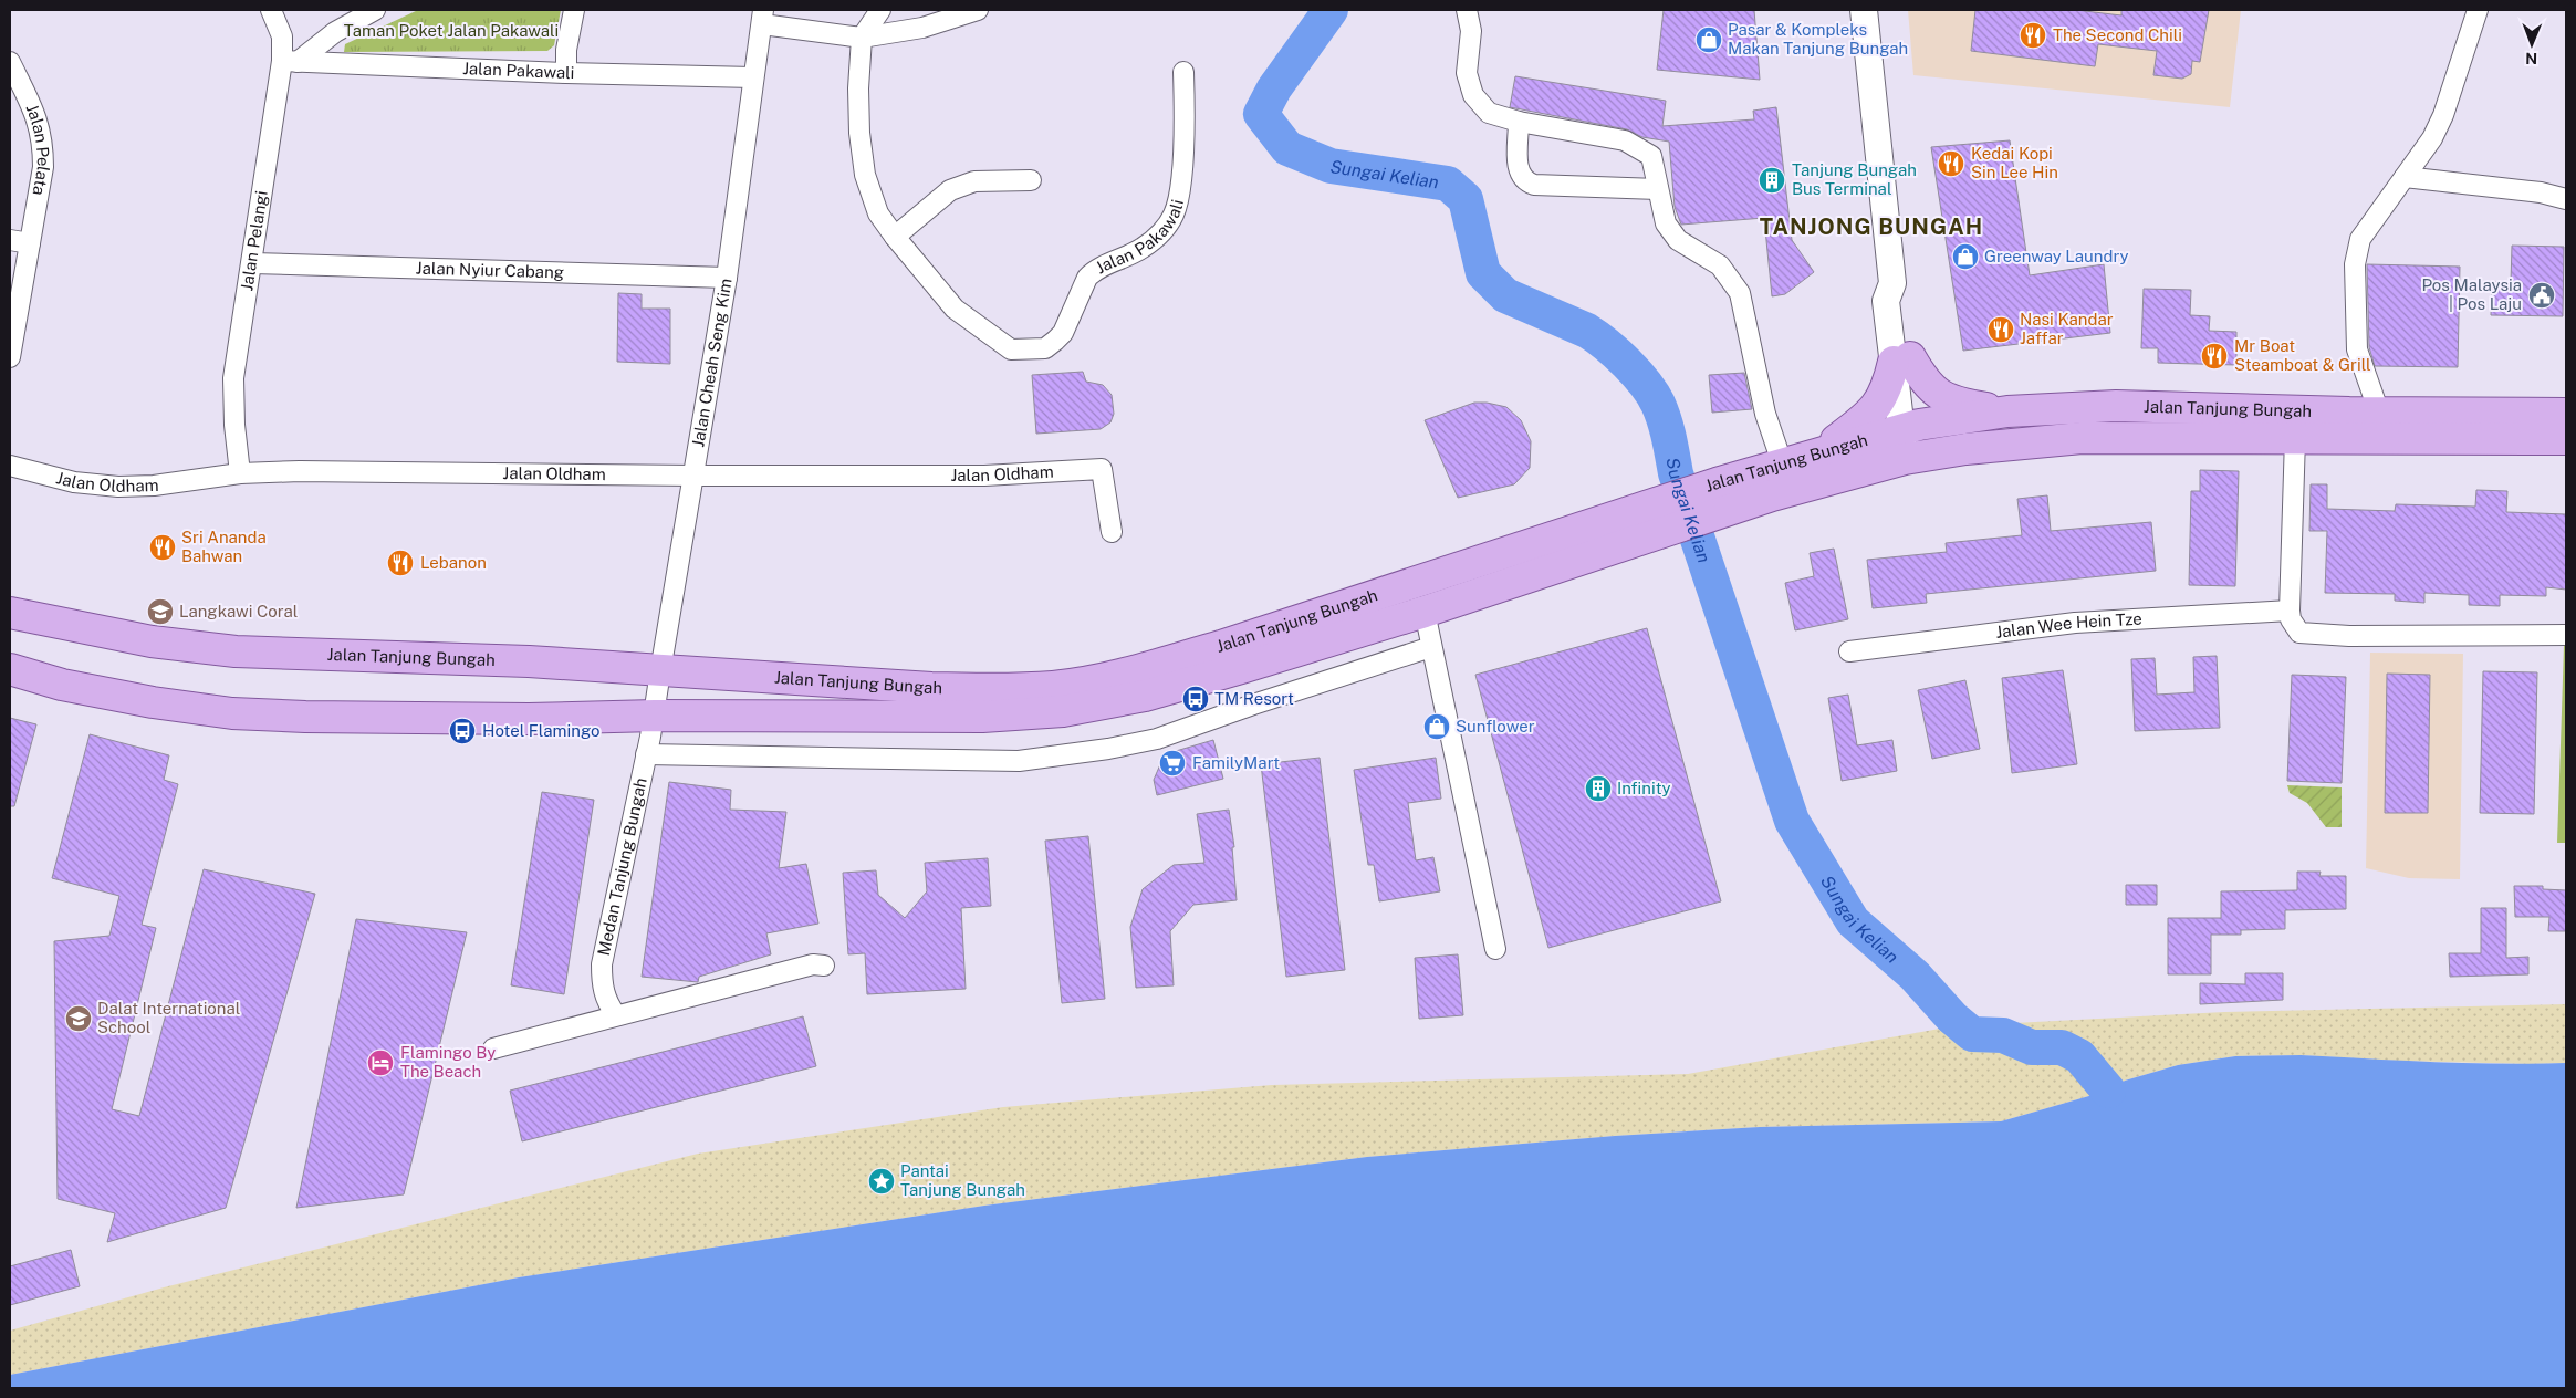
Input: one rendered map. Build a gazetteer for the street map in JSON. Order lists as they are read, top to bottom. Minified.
{"streets":{"main road":["Jalan Tanjung Bungah"],"street":["Jalan Pakawali","Jalan Pelata","Jalan Pelangi","Jalan Nyiur Cabang","Jalan Cheah Seng Kim","Jalan Oldham","Jalan Wee Hein Tze","Medan Tanjung Bungah"]},"crossings":[["Jalan Pakawali","Jalan Pelangi"],["Jalan Pakawali","Jalan Cheah Seng Kim"],["Jalan Pelangi","Jalan Nyiur Cabang"],["Jalan Pelangi","Jalan Oldham"],["Jalan Nyiur Cabang","Jalan Cheah Seng Kim"],["Jalan Cheah Seng Kim","Jalan Tanjung Bungah"],["Jalan Cheah Seng Kim","Jalan Oldham"],["Jalan Cheah Seng Kim","Medan Tanjung Bungah"],["Jalan Tanjung Bungah","Medan Tanjung Bungah"]],"districts":["TANJONG BUNGAH"],"water":["Sungai Kelian"],"parks":["Taman Poket Jalan Pakawali"],"places":{"restaurant":["The Second Chili","Kedai Kopi Sin Lee Hin","Nasi Kandar Jaffar","Mr Boat Steamboat & Grill","Sri Ananda Bahwan","Lebanon"],"shop":["Pasar & Kompleks Makan Tanjung Bungah","Greenway Laundry","Sunflower"],"building":["Tanjung Bungah Bus Terminal","Infinity"],"public building":["Pos Malaysia | Pos Laju"],"school or university":["Langkawi Coral","Dalat International School"],"bus stop":["TM Resort","Hotel Flamingo"],"supermarket":["FamilyMart"],"hotel":["Flamingo By The Beach"],"place":["Pantai Tanjung Bungah"]},"north":"bottom"}
